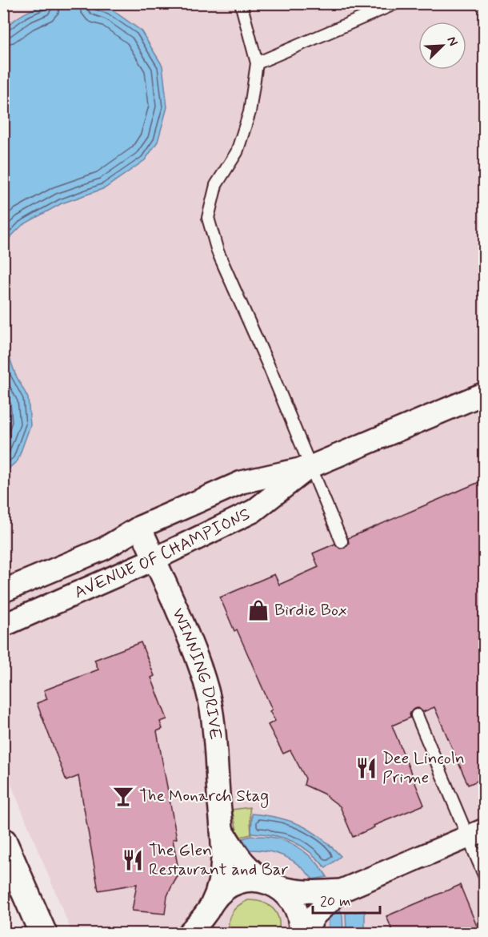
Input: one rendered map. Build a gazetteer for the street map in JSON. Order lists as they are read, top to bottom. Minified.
{"streets":{"street":["AVENUE OF CHAMPIONS","WINNING DRIVE"]},"crossings":[["AVENUE OF CHAMPIONS","WINNING DRIVE"]],"places":{"shop":["Birdie Box"],"restaurant":["Dee Lincoln Prime","The Glen Restaurant and Bar"],"bar":["The Monarch Stag"]},"scale_bar":"20 m","north":"top right"}
